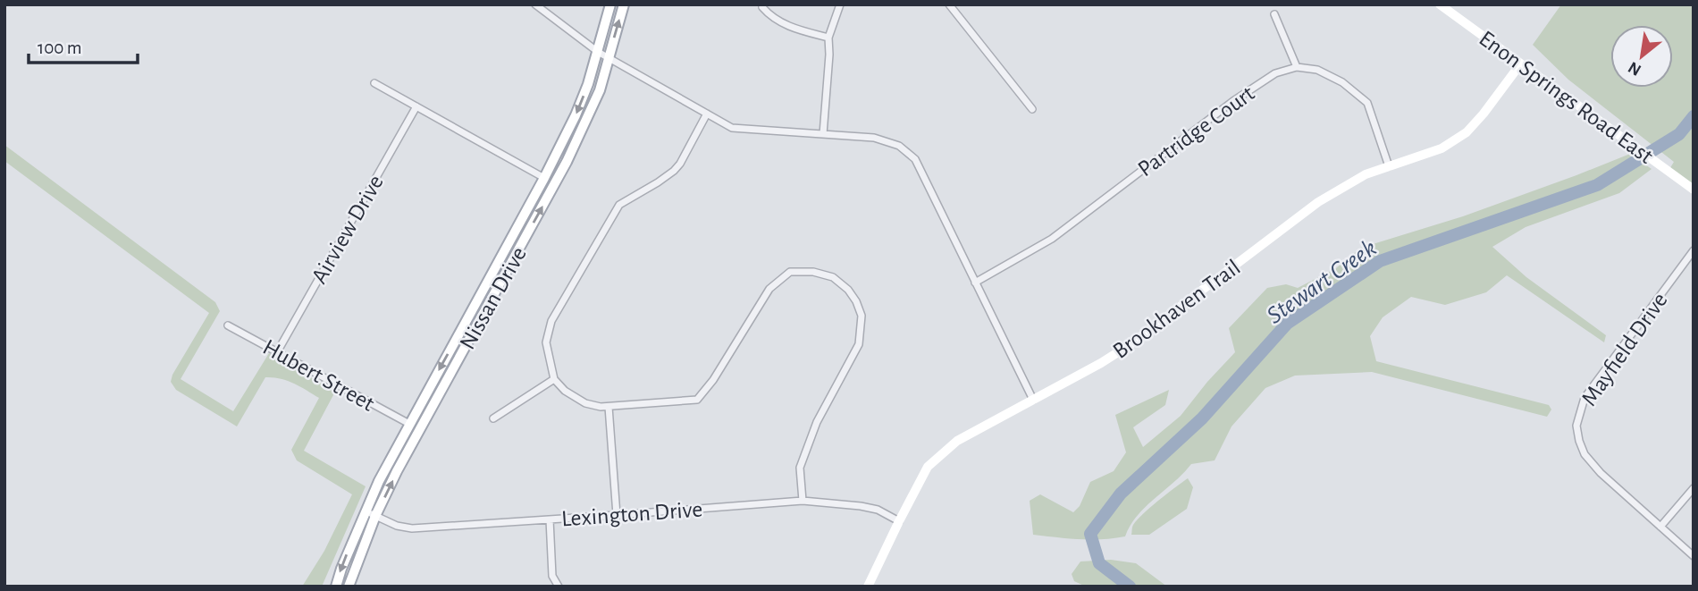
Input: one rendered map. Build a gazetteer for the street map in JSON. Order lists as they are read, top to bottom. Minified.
{"streets":{"main road":["Enon Springs Road East","Nissan Drive","Brookhaven Trail"],"street":["Partridge Court","Airview Drive","Mayfield Drive","Hubert Street","Lexington Drive"]},"crossings":[["Enon Springs Road East","Brookhaven Trail"],["Airview Drive","Hubert Street"],["Nissan Drive","Hubert Street"],["Nissan Drive","Lexington Drive"],["Brookhaven Trail","Lexington Drive"]],"water":["Stewart Creek"],"scale_bar":"100 m","north":"bottom left"}
